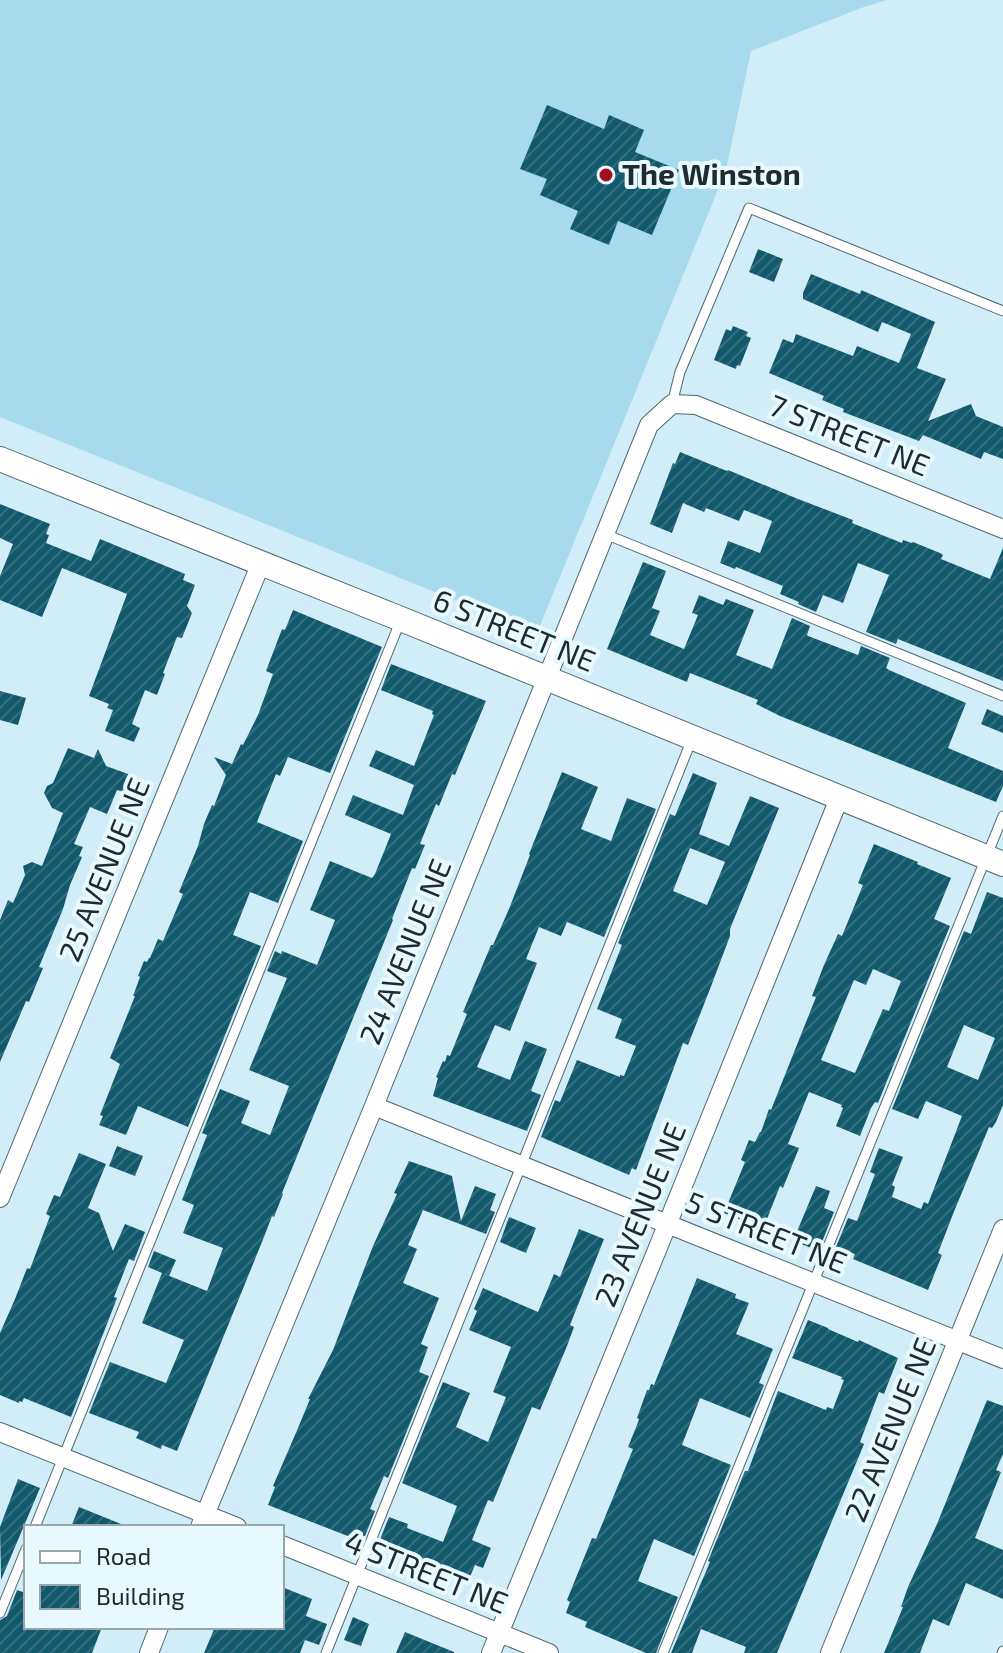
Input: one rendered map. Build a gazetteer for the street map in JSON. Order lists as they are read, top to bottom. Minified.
{"streets":{"street":["7 STREET NE","6 STREET NE","25 AVENUE NE","24 AVENUE NE","23 AVENUE NE","5 STREET NE","22 AVENUE NE","4 STREET NE"]},"crossings":[["7 STREET NE","24 AVENUE NE"],["6 STREET NE","25 AVENUE NE"],["6 STREET NE","24 AVENUE NE"],["6 STREET NE","23 AVENUE NE"],["24 AVENUE NE","5 STREET NE"],["23 AVENUE NE","5 STREET NE"],["23 AVENUE NE","4 STREET NE"],["5 STREET NE","22 AVENUE NE"]],"places":["The Winston"],"legend":["Road","Building"]}
